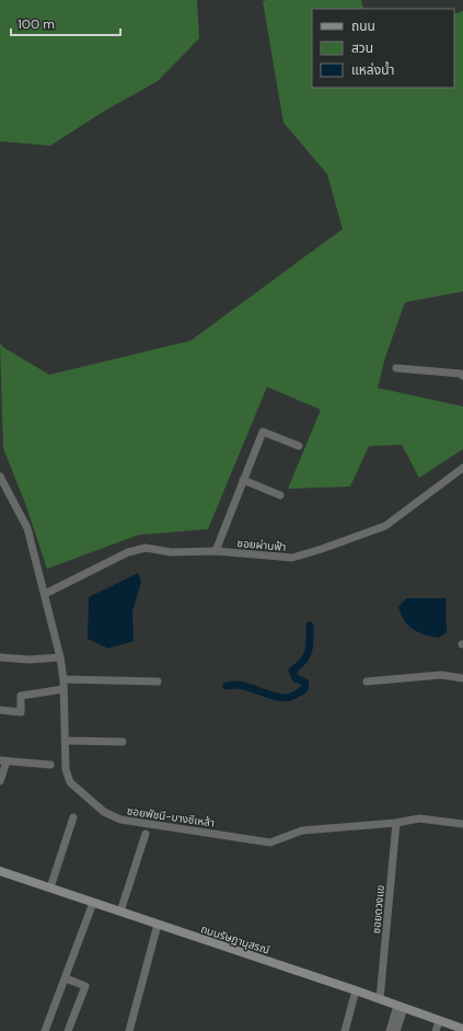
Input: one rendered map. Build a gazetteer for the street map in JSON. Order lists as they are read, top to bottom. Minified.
{"streets":{"street":["ซอยผ่านฟ้า","ซอยพัชนี-บางชีเหล้า","ซอยดวงแข","ถนนรัษฎานุสรณ์"]},"crossings":[["ซอยผ่านฟ้า","ซอยพัชนี-บางชีเหล้า"],["ซอยพัชนี-บางชีเหล้า","ซอยดวงแข"],["ซอยดวงแข","ถนนรัษฎานุสรณ์"]],"legend":["ถนน","สวน","แหล่งน้ำ"],"scale_bar":"100 m"}
